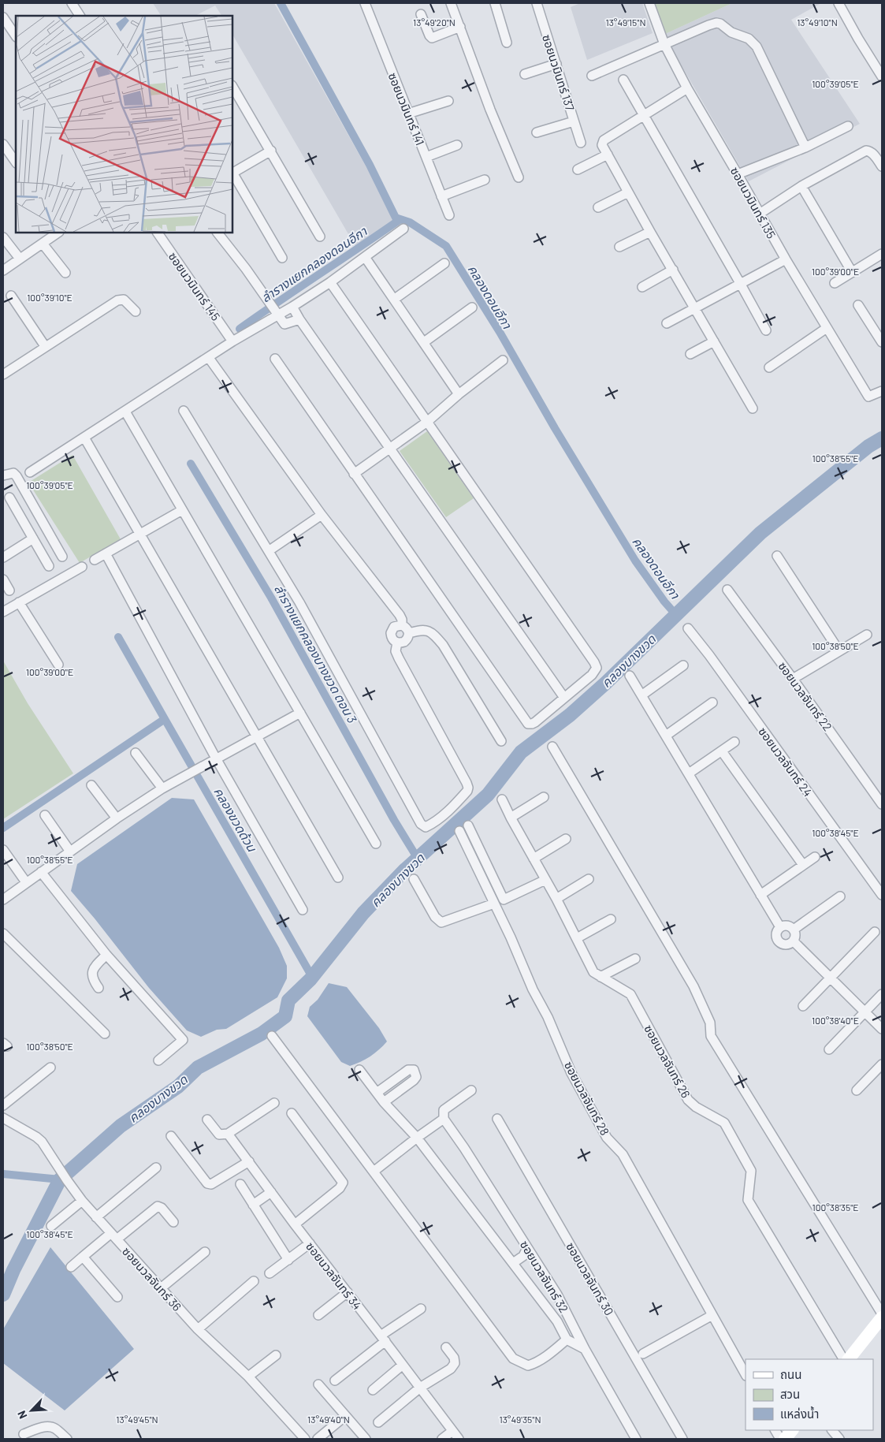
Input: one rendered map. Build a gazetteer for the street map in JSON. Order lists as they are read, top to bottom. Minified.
{"streets":{"street":["ซอยนวมินทร์ 137","ซอยนวมินทร์ 141","ซอยนวมินทร์ 135","ซอยนวมินทร์ 145","ซอยนวลจันทร์ 22","ซอยนวลจันทร์ 24","ซอยนวลจันทร์ 26","ซอยนวลจันทร์ 28","ซอยนวลจันทร์ 34","ซอยนวลจันทร์ 32","ซอยนวลจันทร์ 36","ซอยนวลจันทร์ 30"]},"water":["ลำรางแยกคลองดอนอีกา","คลองดอนอีกา","ลำรางแยกคลองบางขวด ตอน 3","คลองบางขวด","คลองขวดด้วน"],"legend":["ถนน","สวน","แหล่งน้ำ"],"north":"bottom left","coordinates":["13°49'15\"N","13°49'10\"N","13°49'20\"N","100°39'05\"E","100°39'00\"E","100°39'10\"E","100°38'55\"E","100°38'50\"E","100°38'45\"E","100°38'40\"E","100°38'35\"E","13°49'45\"N","13°49'40\"N","13°49'35\"N"]}
